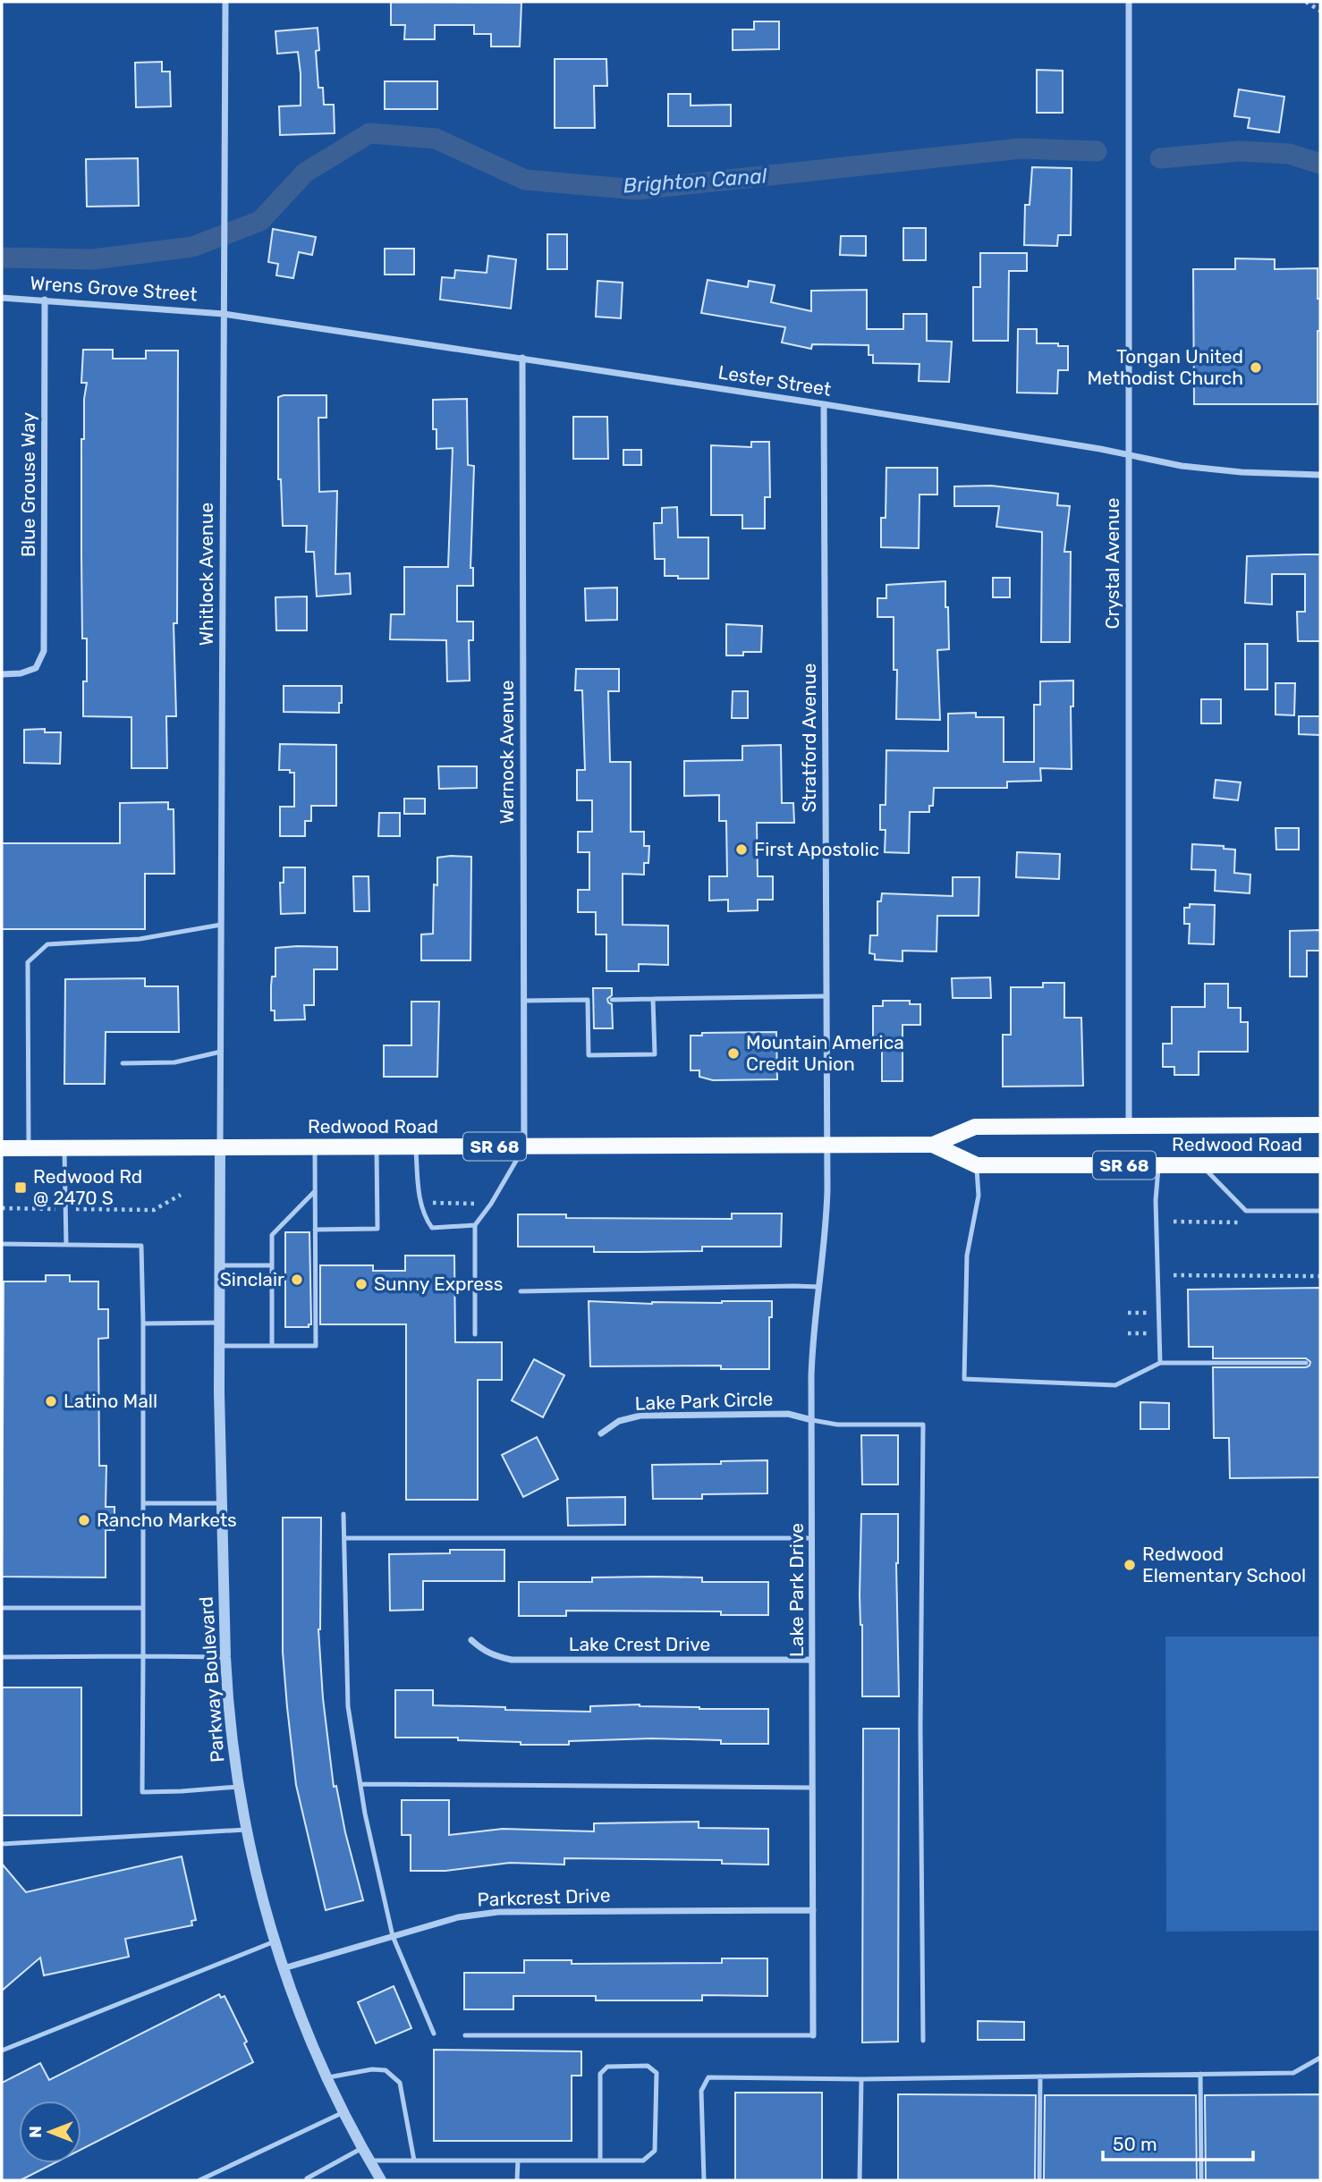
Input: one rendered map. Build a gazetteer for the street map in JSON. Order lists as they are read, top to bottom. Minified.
{"streets":{"main road":["Redwood Road","SR 68"],"street":["Wrens Grove Street","Lester Street","Blue Grouse Way","Crystal Avenue","Whitlock Avenue","Stratford Avenue","Warnock Avenue","Lake Park Circle","Lake Park Drive","Lake Crest Drive","Parkway Boulevard","Parkcrest Drive"]},"crossings":[["Wrens Grove Street","Lester Street"],["Wrens Grove Street","Blue Grouse Way"],["Wrens Grove Street","Whitlock Avenue"],["Lester Street","Crystal Avenue"],["Lester Street","Whitlock Avenue"],["Lester Street","Stratford Avenue"],["Lester Street","Warnock Avenue"],["Crystal Avenue","Redwood Road"],["Whitlock Avenue","Redwood Road"],["Whitlock Avenue","Parkway Boulevard"],["Stratford Avenue","Redwood Road"],["Stratford Avenue","Lake Park Drive"],["Warnock Avenue","Redwood Road"],["Redwood Road","Lake Park Drive"],["Redwood Road","Parkway Boulevard"],["Lake Park Circle","Lake Park Drive"],["Lake Park Drive","Lake Crest Drive"],["Lake Park Drive","Parkcrest Drive"],["Parkway Boulevard","Parkcrest Drive"]],"water":["Brighton Canal"],"places":{"other":["Tongan United Methodist Church","First Apostolic","Mountain America Credit Union","Sinclair","Sunny Express","Latino Mall","Rancho Markets","Redwood Elementary School"],"transit":["Redwood Rd @ 2470 S"]},"scale_bar":"50 m","north":"left"}
